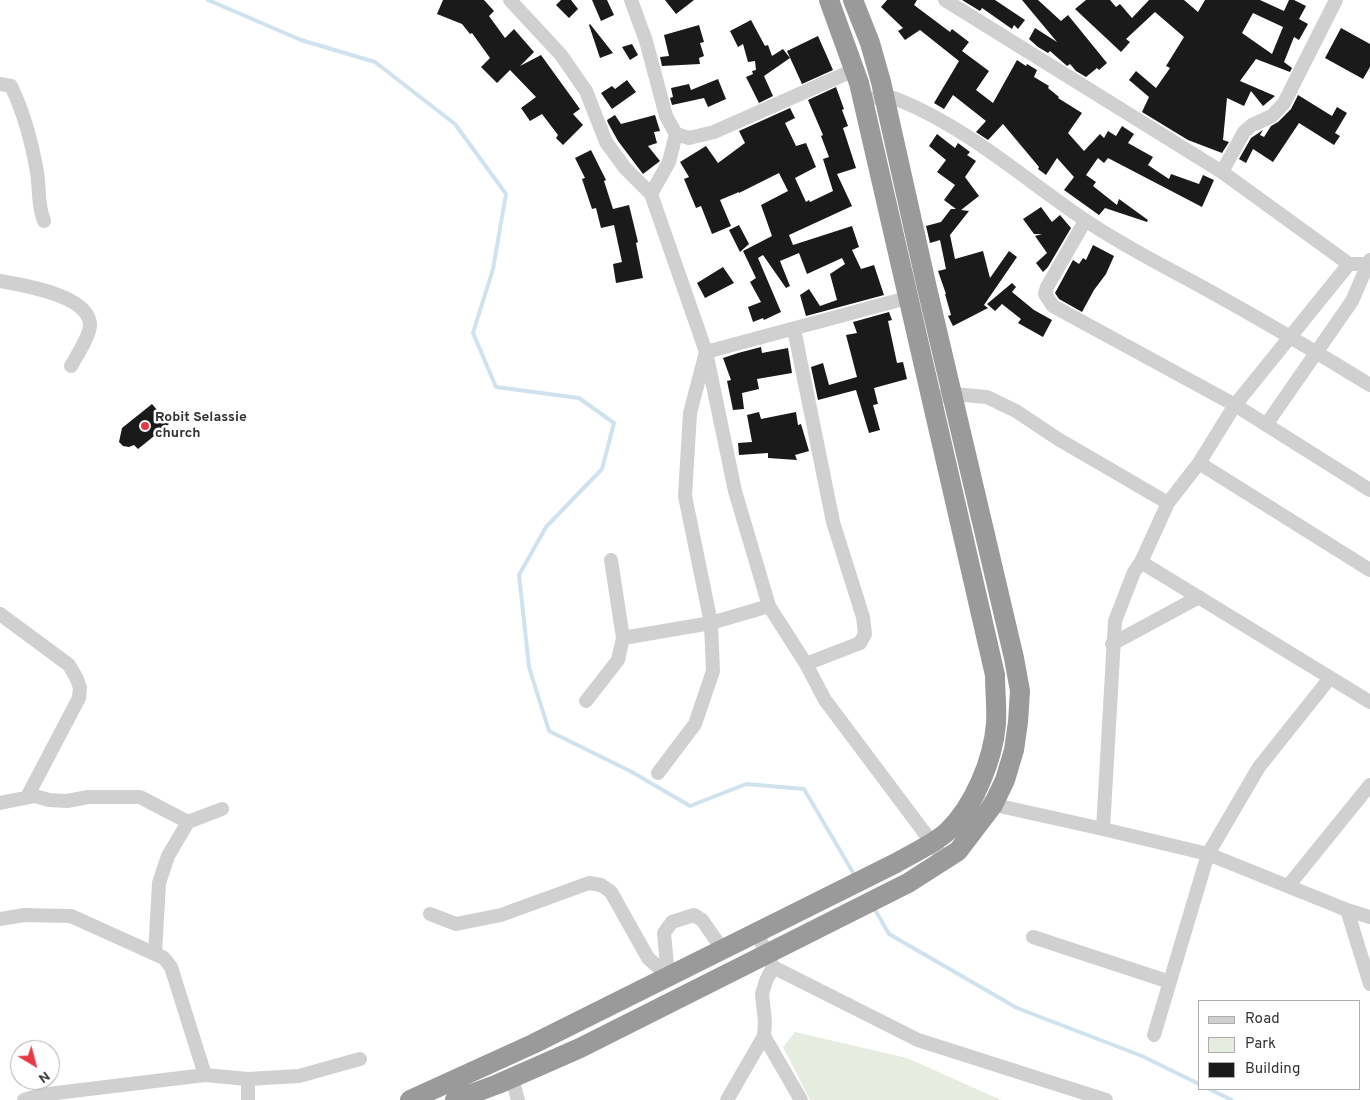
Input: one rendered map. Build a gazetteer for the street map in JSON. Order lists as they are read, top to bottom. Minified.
{"places":["Robit Selassie church"],"legend":["Road","Park","Building"],"north":"bottom right"}
